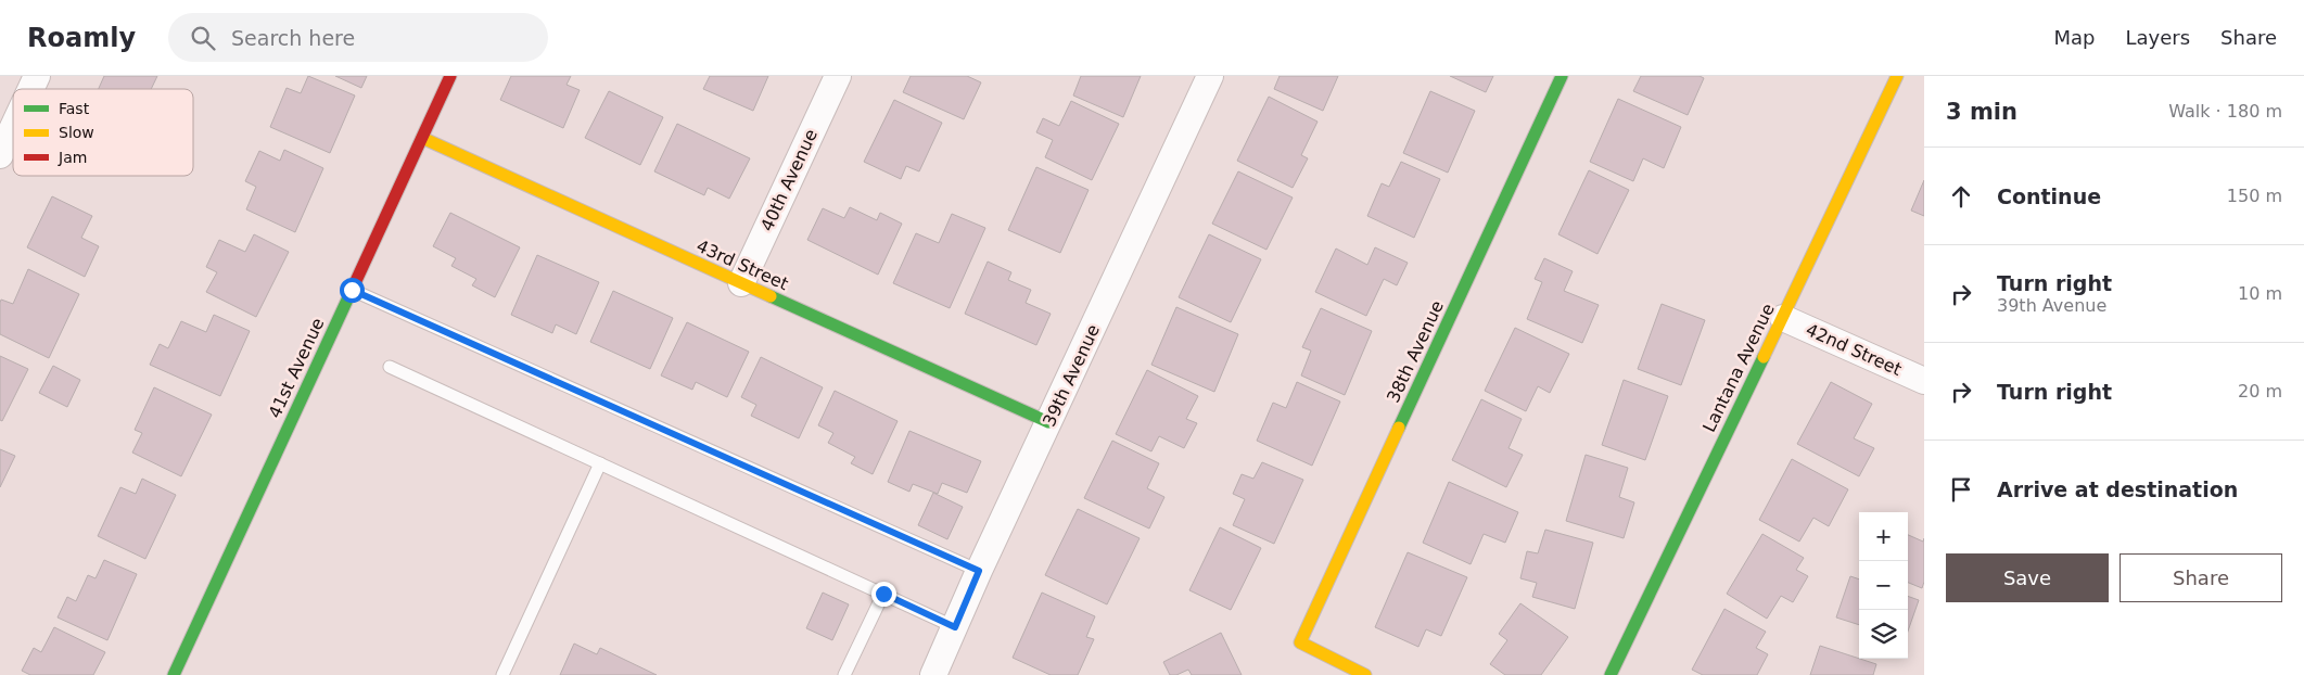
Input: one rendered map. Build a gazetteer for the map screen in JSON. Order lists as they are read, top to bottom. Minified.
{"streets":{"street":["40th Avenue","43rd Street","42nd Street","38th Avenue","41st Avenue","Lantana Avenue","39th Avenue"]},"crossings":[["40th Avenue","43rd Street"],["43rd Street","41st Avenue"],["43rd Street","39th Avenue"],["42nd Street","Lantana Avenue"]],"legend":["Fast","Slow","Jam"],"page":{"header":"Roamly","search":"Search here","nav":["Map","Layers","Share"],"heading":["3 min","Walk · 180 m"],"list":[["Continue","150 m"],["Turn right","39th Avenue","10 m"],["Turn right","20 m"],"Arrive at destination"],"map_buttons":["+","−"],"buttons":["Save","Share"]}}
